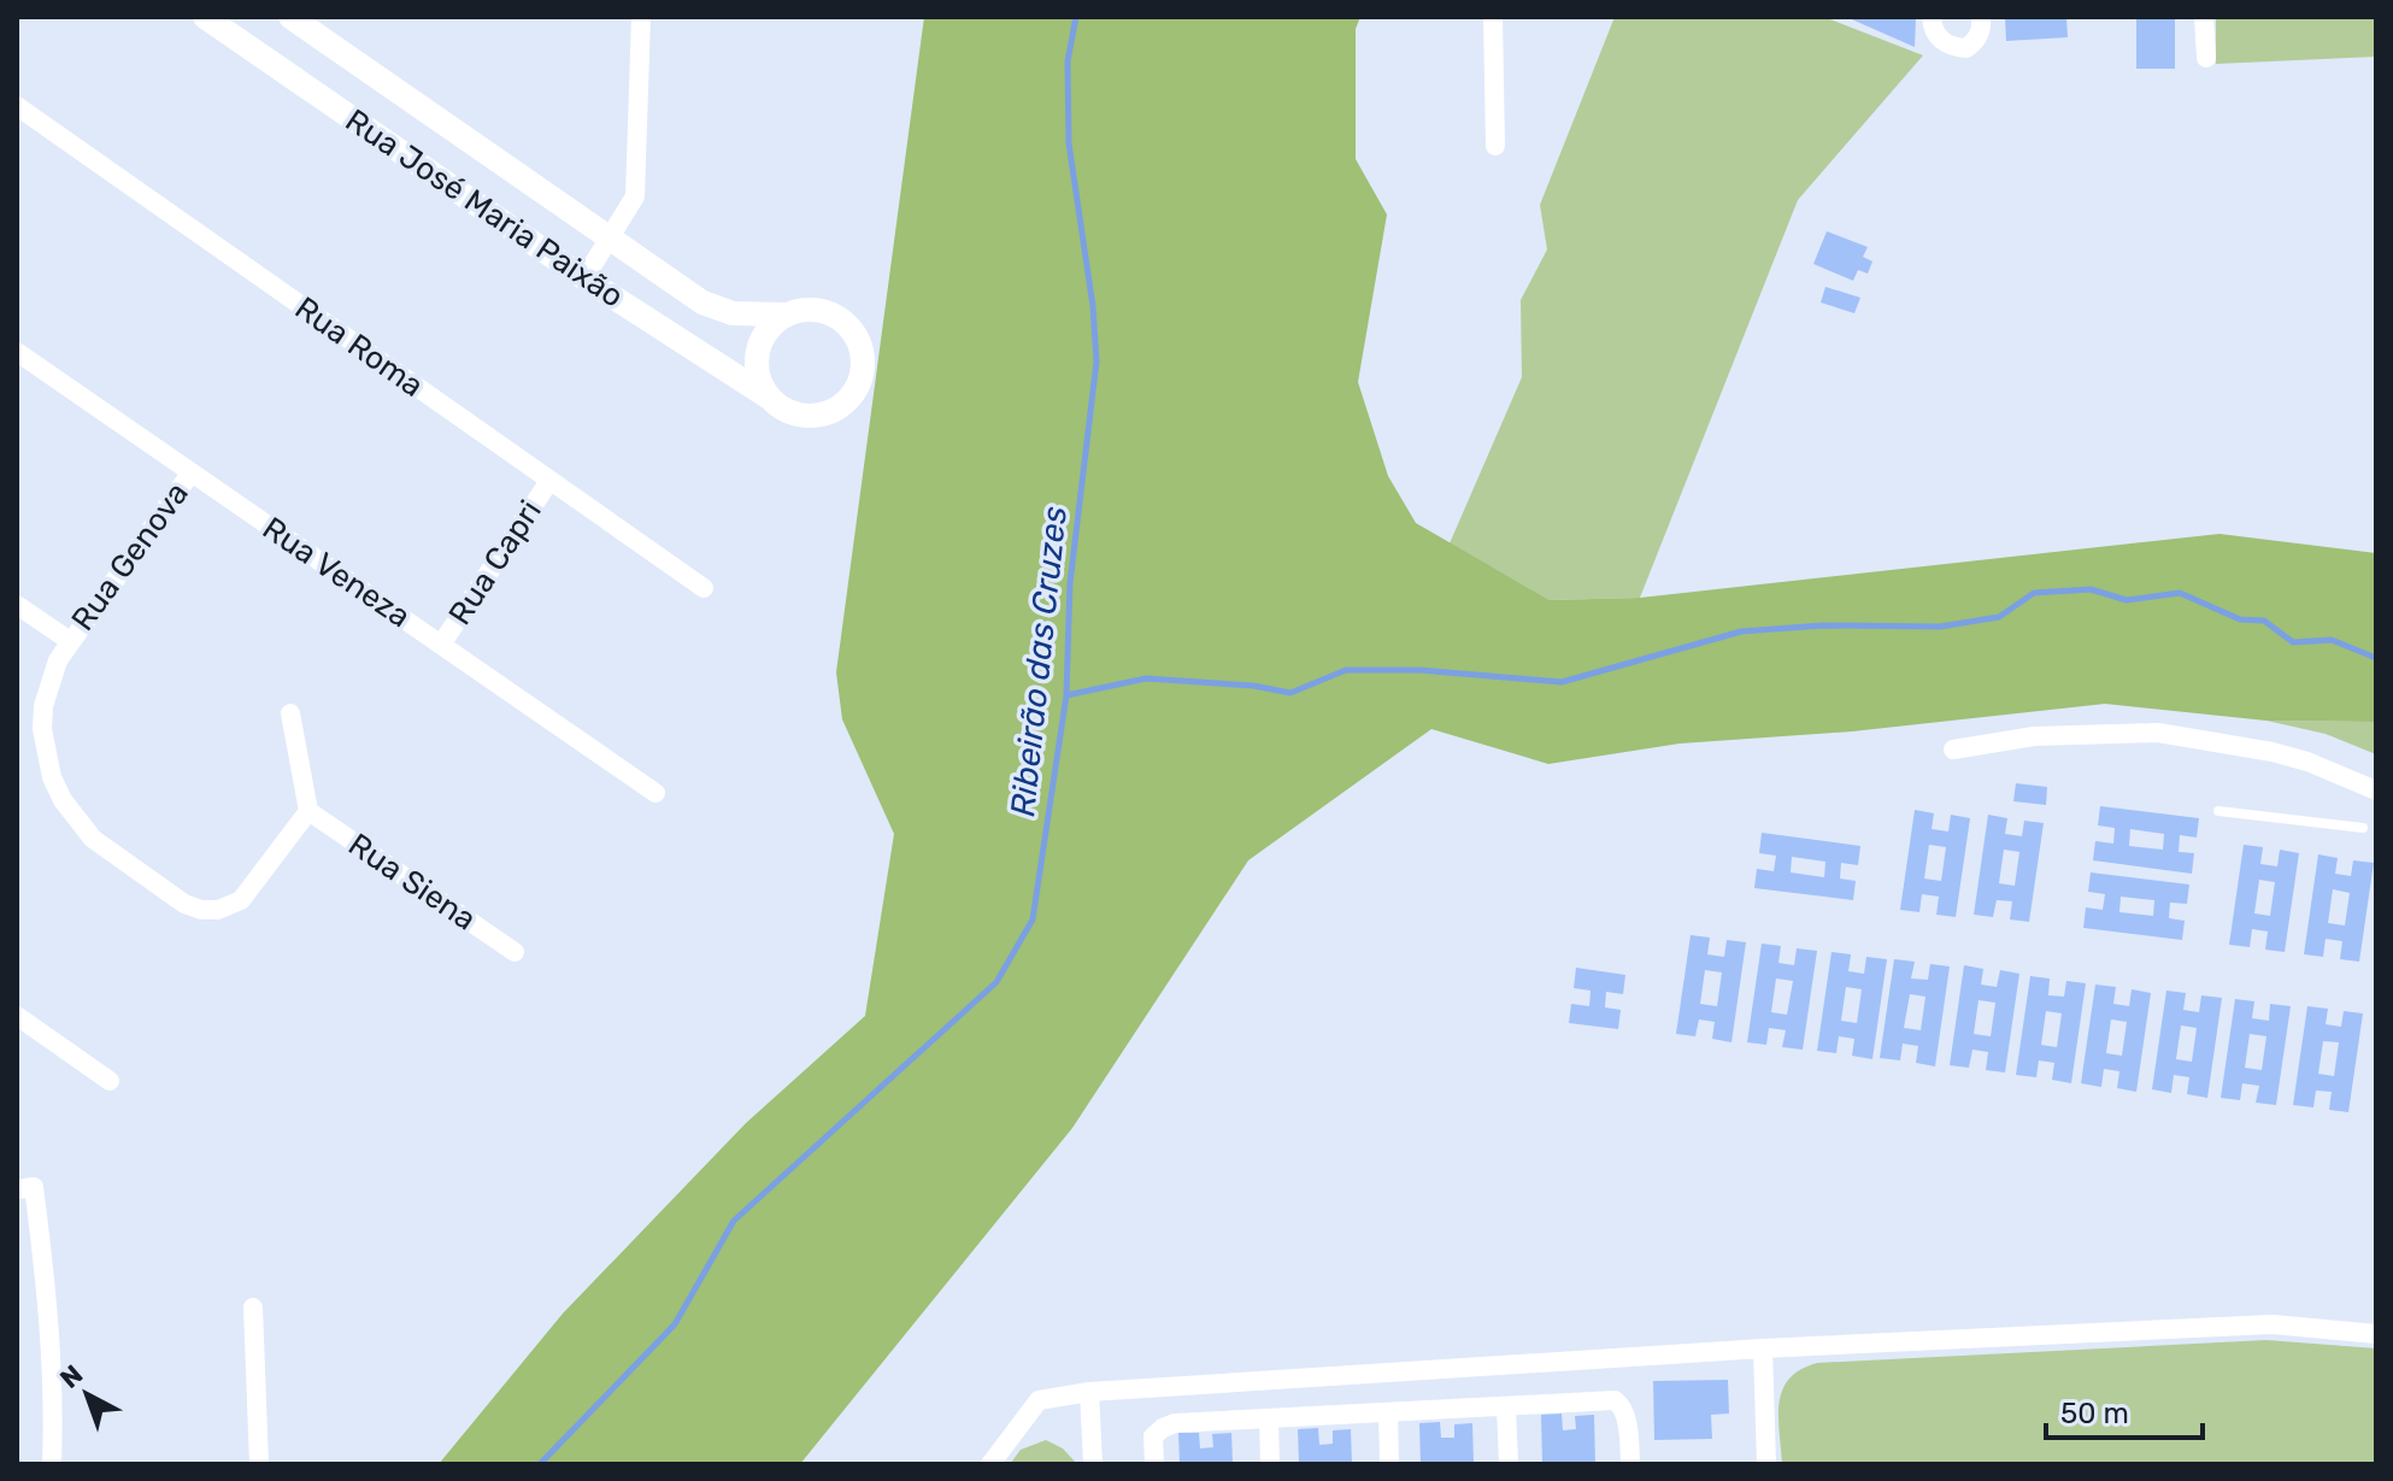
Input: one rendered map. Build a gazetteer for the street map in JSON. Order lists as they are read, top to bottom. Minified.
{"streets":{"street":["Rua José Maria Paixão","Rua Roma","Rua Genova","Rua Capri","Rua Veneza","Rua Siena"]},"crossings":[["Rua Roma","Rua Capri"],["Rua Genova","Rua Veneza"],["Rua Genova","Rua Siena"],["Rua Capri","Rua Veneza"]],"water":["Ribeirão das Cruzes"],"scale_bar":"50 m","north":"top left"}
